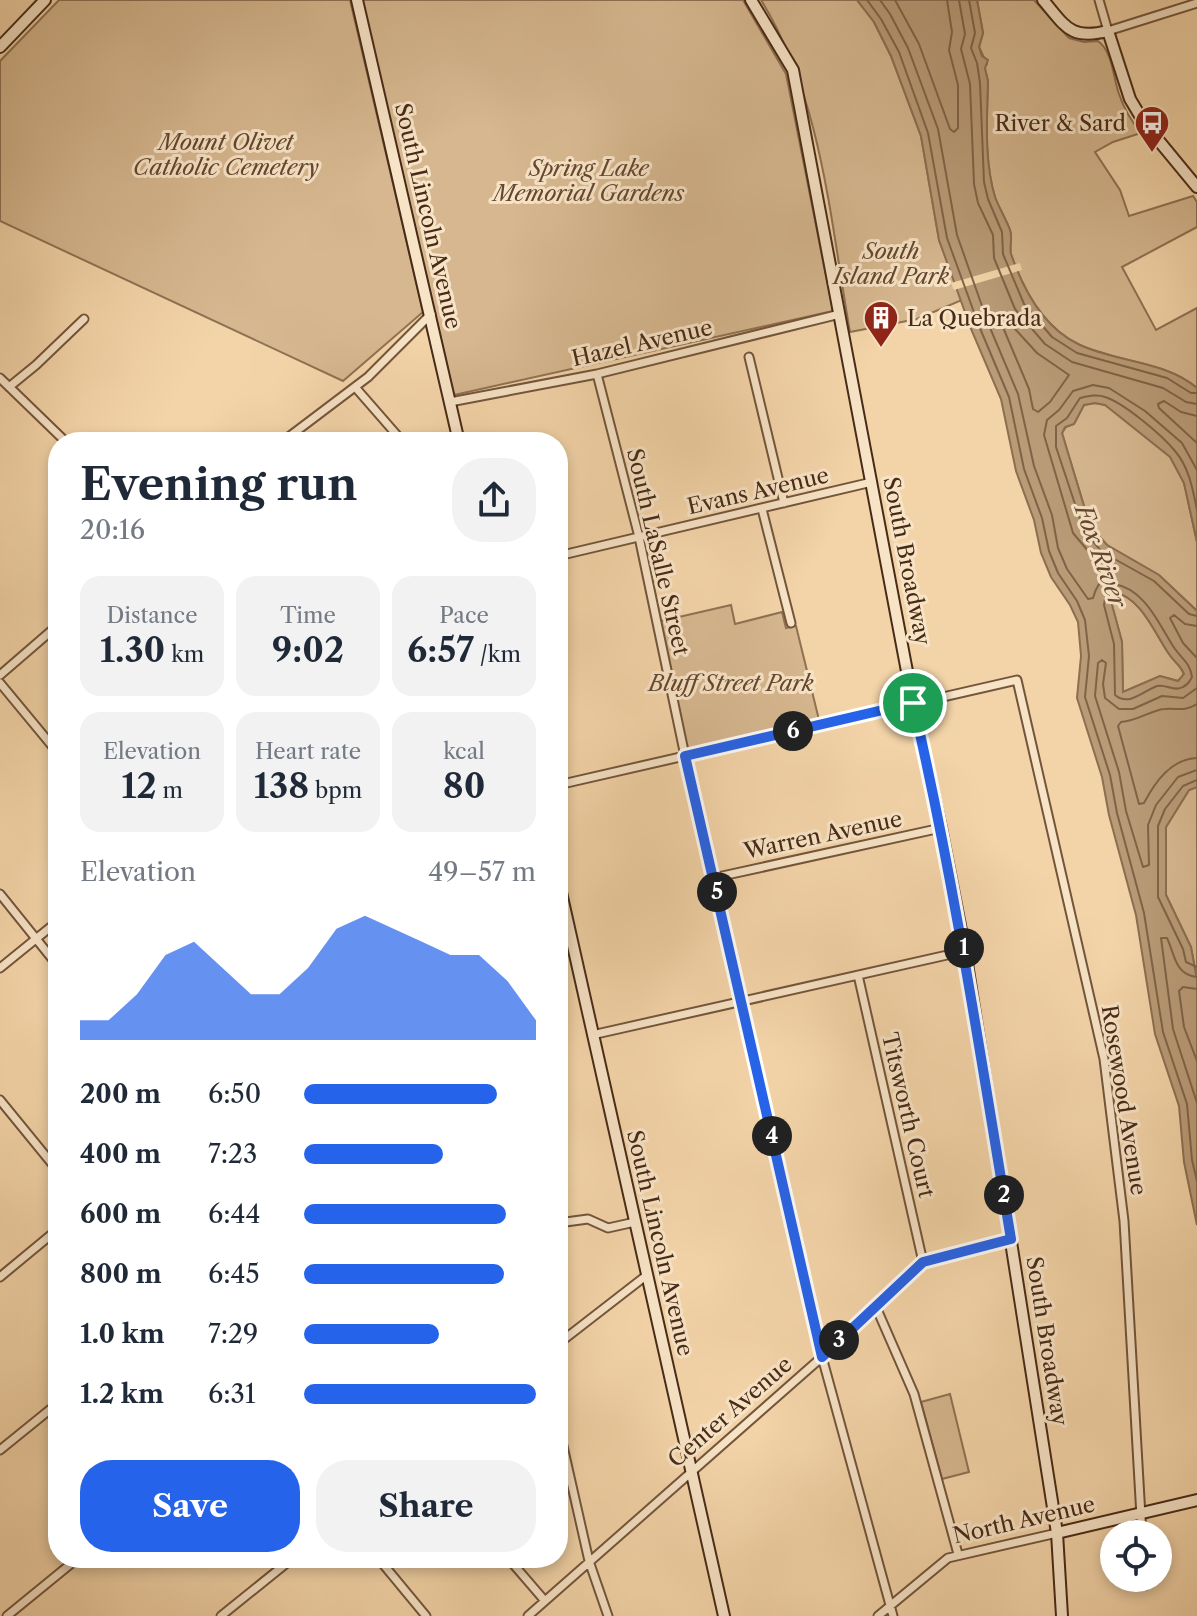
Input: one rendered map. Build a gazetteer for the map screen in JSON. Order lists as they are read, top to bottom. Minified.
{"streets":{"street":["South Lincoln Avenue","Hazel Avenue","Evans Avenue","South LaSalle Street","South Broadway","Warren Avenue","Rosewood Avenue","Titsworth Court","Center Avenue","North Avenue"]},"crossings":[["South Lincoln Avenue","Hazel Avenue"],["South Lincoln Avenue","Center Avenue"],["Hazel Avenue","South LaSalle Street"],["Hazel Avenue","South Broadway"],["Evans Avenue","South LaSalle Street"],["Evans Avenue","South Broadway"],["South LaSalle Street","Warren Avenue"],["South LaSalle Street","Center Avenue"],["South LaSalle Street","North Avenue"],["South Broadway","Warren Avenue"],["South Broadway","Rosewood Avenue"],["South Broadway","Center Avenue"],["South Broadway","North Avenue"],["Rosewood Avenue","North Avenue"],["Titsworth Court","Center Avenue"]],"water":["Fox River"],"parks":["Mount Olivet Catholic Cemetery","Spring Lake Memorial Gardens","South Island Park","Bluff Street Park"],"places":{"bus stop":["River & Sard"],"building":["La Quebrada"]},"page":{"heading":["Evening run","20:16"],"stats":[["Distance","1.30 km"],["Time","9:02"],["Pace","6:57 /km"],["Elevation","12 m"],["Heart rate","138 bpm"],["kcal","80"]],"pins":["6","5","1","4","2","3"],"chart":["Elevation","49–57 m"],"list":[{"name":"200 m","note":"6:50"},{"name":"400 m","note":"7:23"},{"name":"600 m","note":"6:44"},{"name":"800 m","note":"6:45"},{"name":"1.0 km","note":"7:29"},{"name":"1.2 km","note":"6:31"}],"buttons":["Save","Share"]}}
